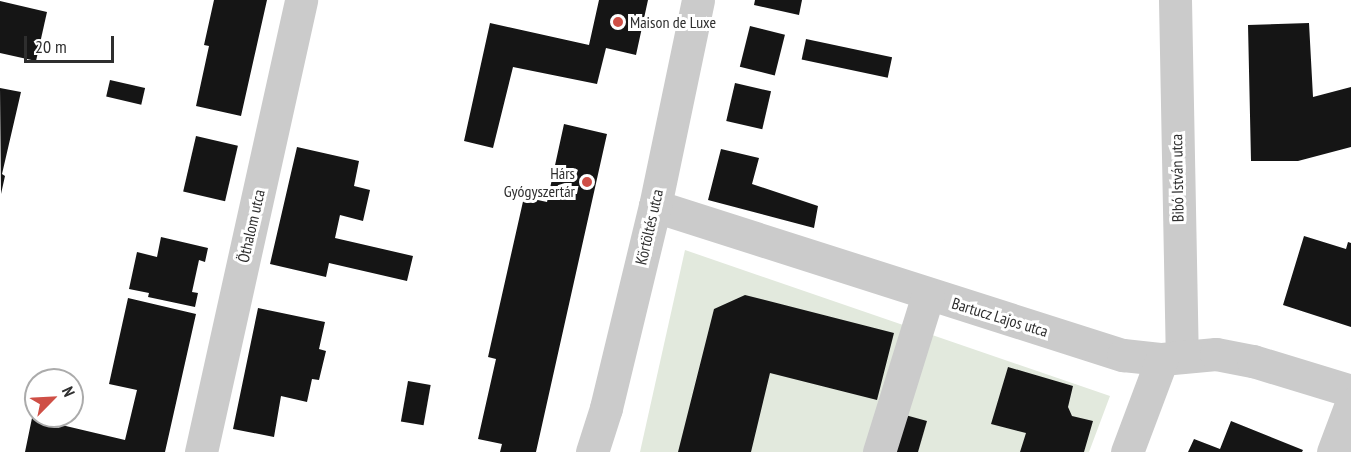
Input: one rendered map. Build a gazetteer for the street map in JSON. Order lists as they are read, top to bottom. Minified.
{"streets":{"street":["Bibó István utca","Öthalom utca","Körtöltés utca","Bartucz Lajos utca"]},"crossings":[["Bibó István utca","Bartucz Lajos utca"],["Körtöltés utca","Bartucz Lajos utca"]],"places":["Maison de Luxe","Hárs Gyógyszertár"],"scale_bar":"20 m","north":"top right"}
